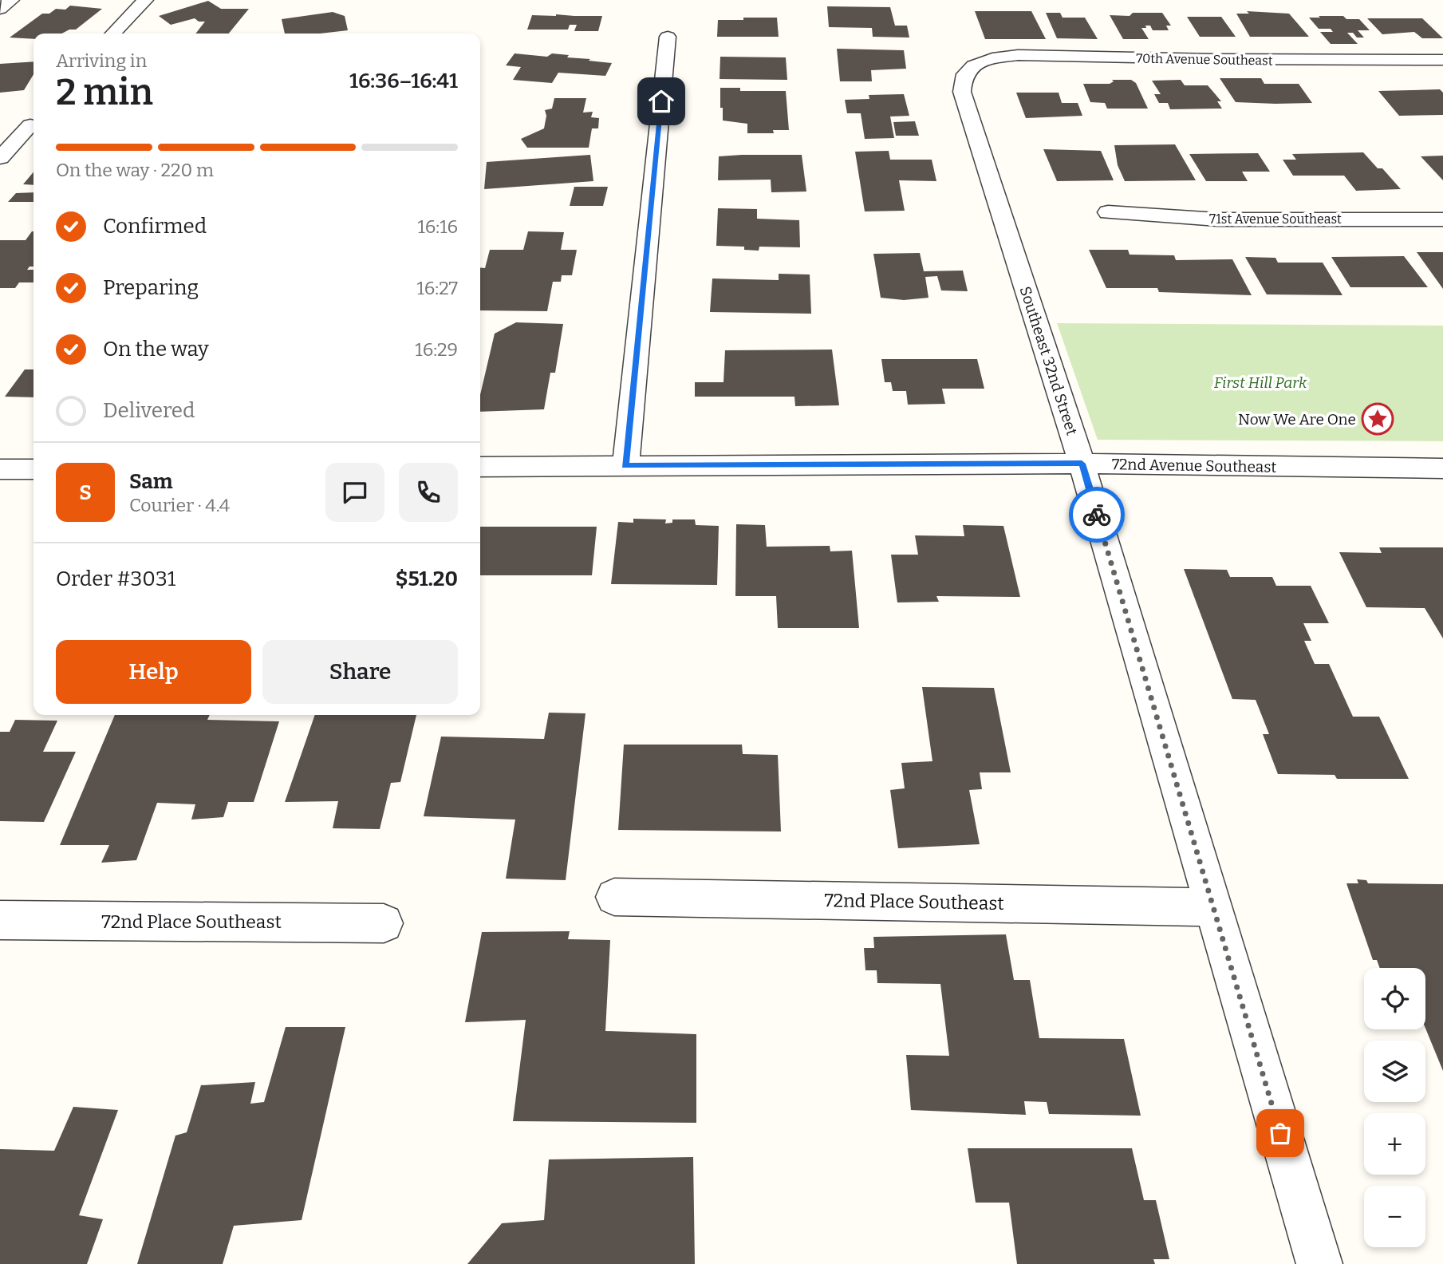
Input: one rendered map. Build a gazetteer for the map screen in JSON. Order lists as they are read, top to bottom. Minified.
{"streets":{"street":["70th Avenue Southeast","71st Avenue Southeast","Southeast 32nd Street","72nd Avenue Southeast","72nd Place Southeast"]},"crossings":[["70th Avenue Southeast","Southeast 32nd Street"],["Southeast 32nd Street","72nd Avenue Southeast"],["Southeast 32nd Street","72nd Place Southeast"]],"parks":["First Hill Park"],"places":{"place":["Now We Are One"]},"page":{"heading":["2 min","Arriving in","16:36–16:41"],"panel":["Sam","Courier · 4.4","Order #3031","$51.20"],"bar":"On the way · 220 m","list":[["Confirmed","16:16"],["Preparing","16:27"],["On the way","16:29"],"Delivered"],"round":"S","buttons":["Help","Share"],"map_buttons":["+","−"]}}
